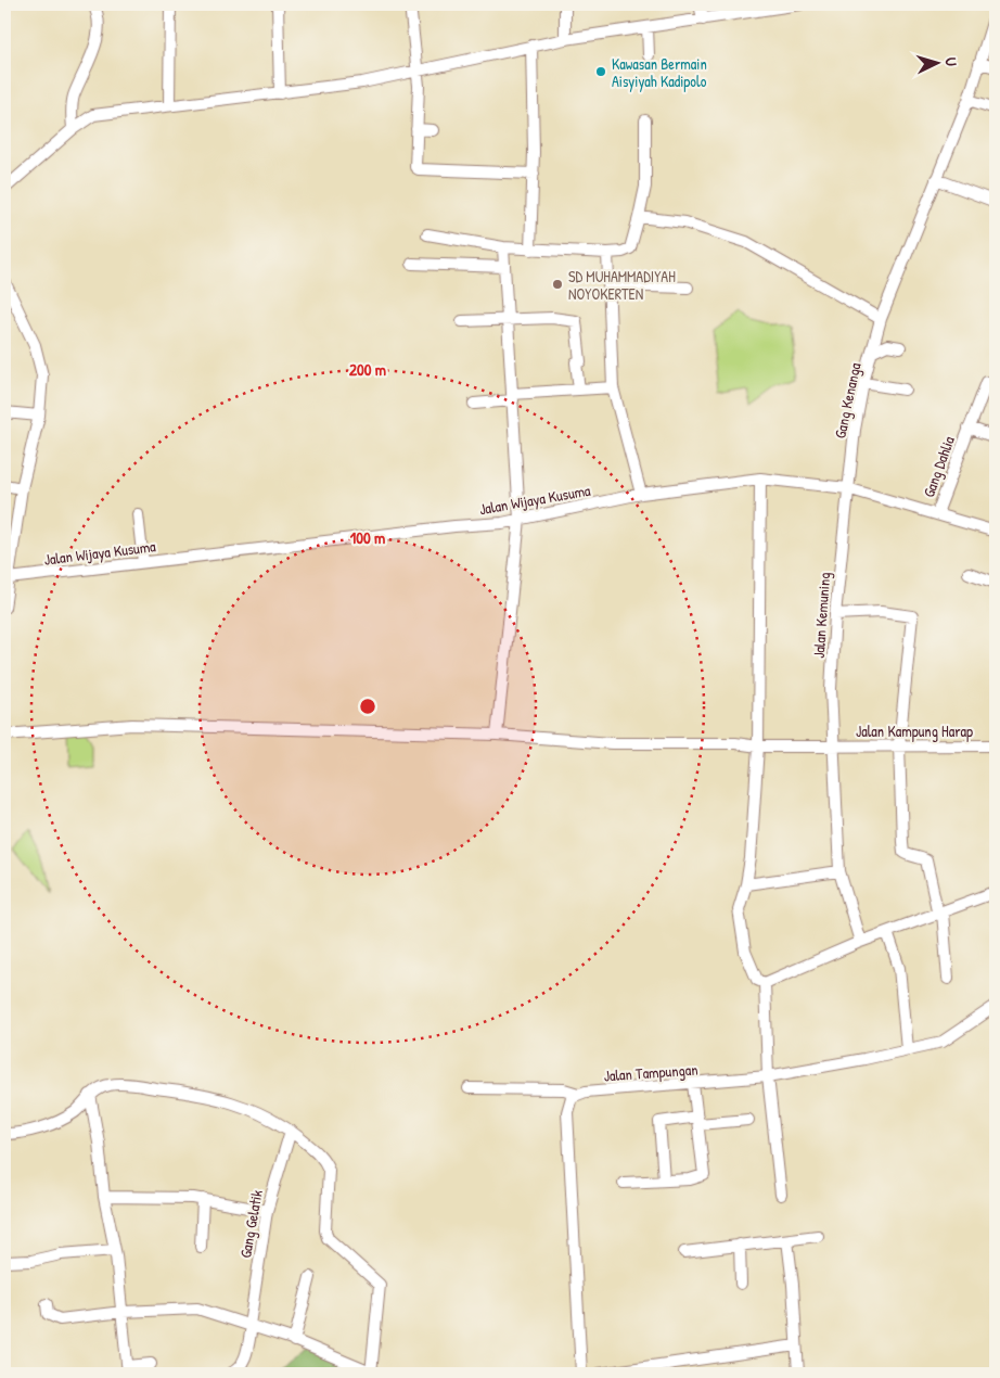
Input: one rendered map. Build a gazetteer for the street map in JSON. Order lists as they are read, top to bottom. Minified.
{"streets":{"street":["Gang Kenanga","Gang Dahlia","Jalan Wijaya Kusuma","Jalan Kemuning","Jalan Kampung Harap","Jalan Tampungan","Gang Gelatik"]},"crossings":[["Gang Kenanga","Jalan Wijaya Kusuma"],["Gang Kenanga","Jalan Kemuning"],["Gang Dahlia","Jalan Wijaya Kusuma"],["Jalan Wijaya Kusuma","Jalan Kemuning"],["Jalan Kemuning","Jalan Kampung Harap"]],"places":["Kawasan Bermain Aisyiyah Kadipolo","SD MUHAMMADIYAH NOYOKERTEN"],"north":"right","rings":["200 m","100 m"]}
